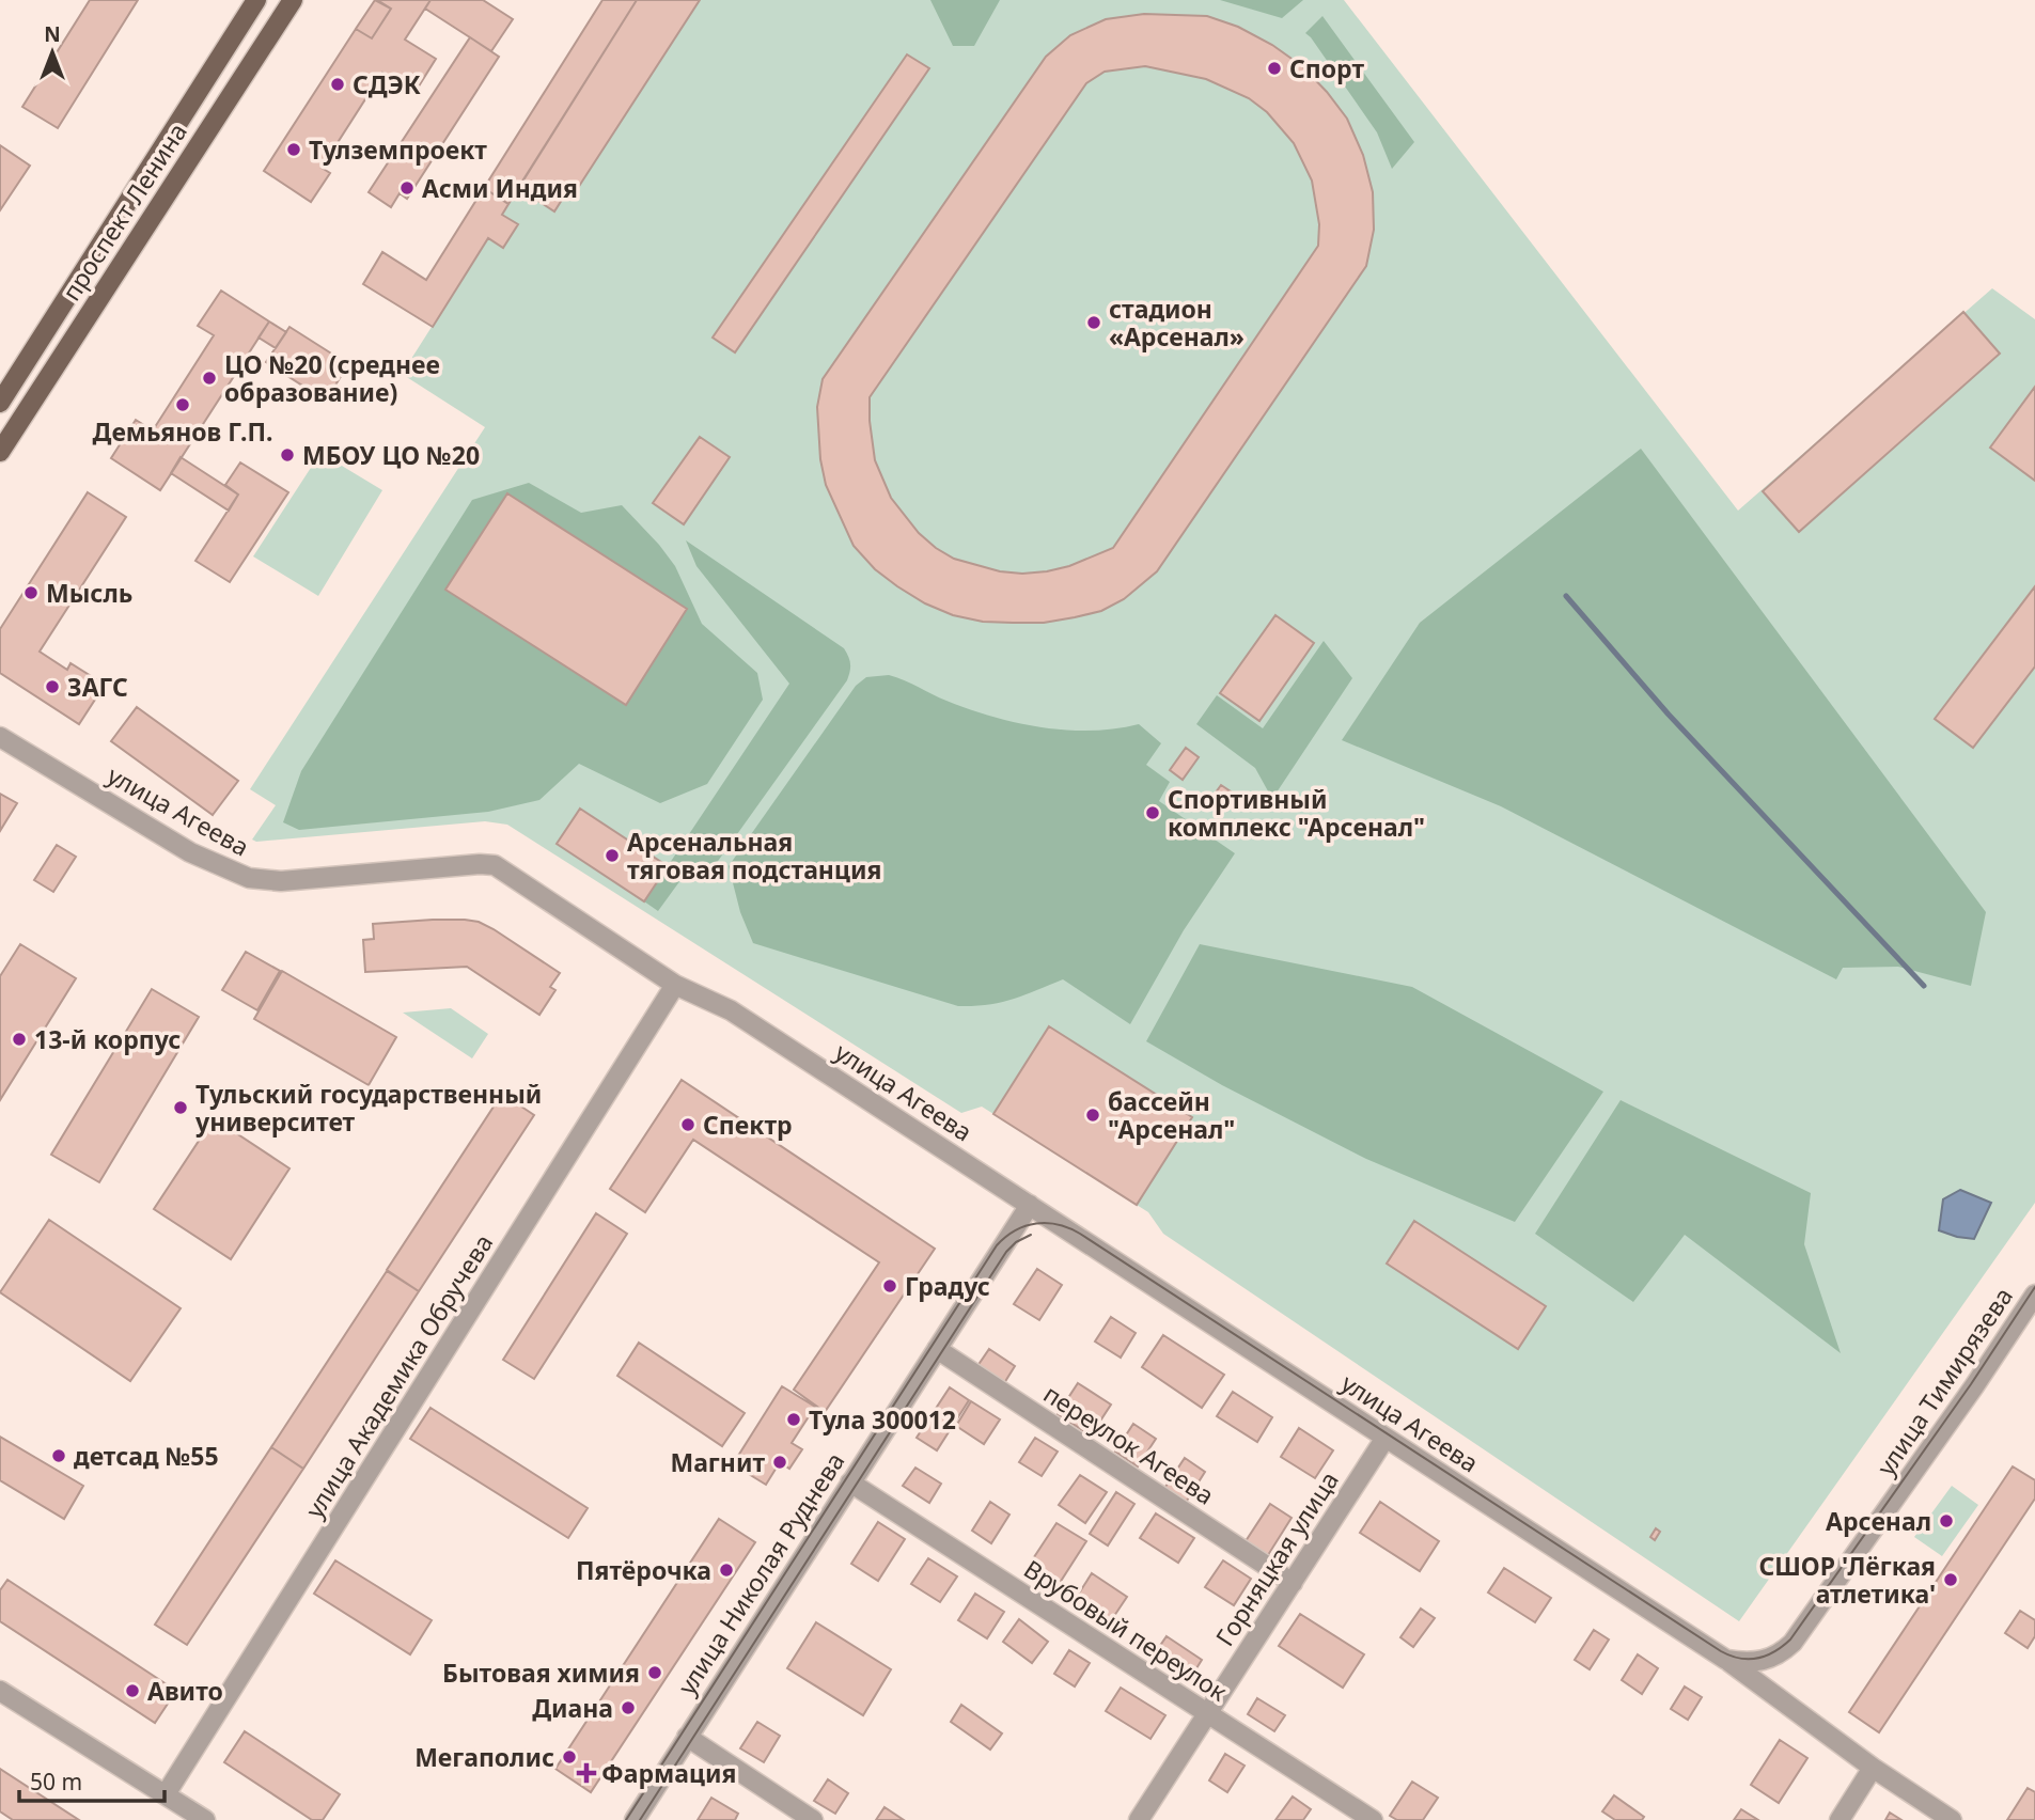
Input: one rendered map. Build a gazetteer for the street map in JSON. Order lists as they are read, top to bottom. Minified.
{"streets":{"main road":["проспект Ленина"],"street":["улица Агеева","улица Академика Обручева","улица Тимирязева","переулок Агеева","Горняцкая улица","улица Николая Руднева","Врубовый переулок"]},"crossings":[["улица Агеева","улица Академика Обручева"],["улица Агеева","улица Тимирязева"],["улица Агеева","Горняцкая улица"],["улица Агеева","улица Николая Руднева"],["переулок Агеева","Горняцкая улица"],["переулок Агеева","улица Николая Руднева"],["Горняцкая улица","Врубовый переулок"],["улица Николая Руднева","Врубовый переулок"]],"places":{"other":["Спорт","СДЭК","Тулземпроект","Асми Индия","стадион «Арсенал»","ЦО №20 (среднее образование)","Демьянов Г.П.","МБОУ ЦО №20","Мысль","ЗАГС","Спортивный комплекс \"Арсенал\"","Арсенальная тяговая подстанция","13-й корпус","Тульский государственный университет","бассейн \"Арсенал\"","Спектр","Градус","Тула 300012","детсад №55","Магнит","Арсенал","Пятёрочка","СШОР 'Лёгкая атлетика'","Бытовая химия","Авито","Диана","Мегаполис"],"health":["Фармация"]},"scale_bar":"50 m","north":"top"}
